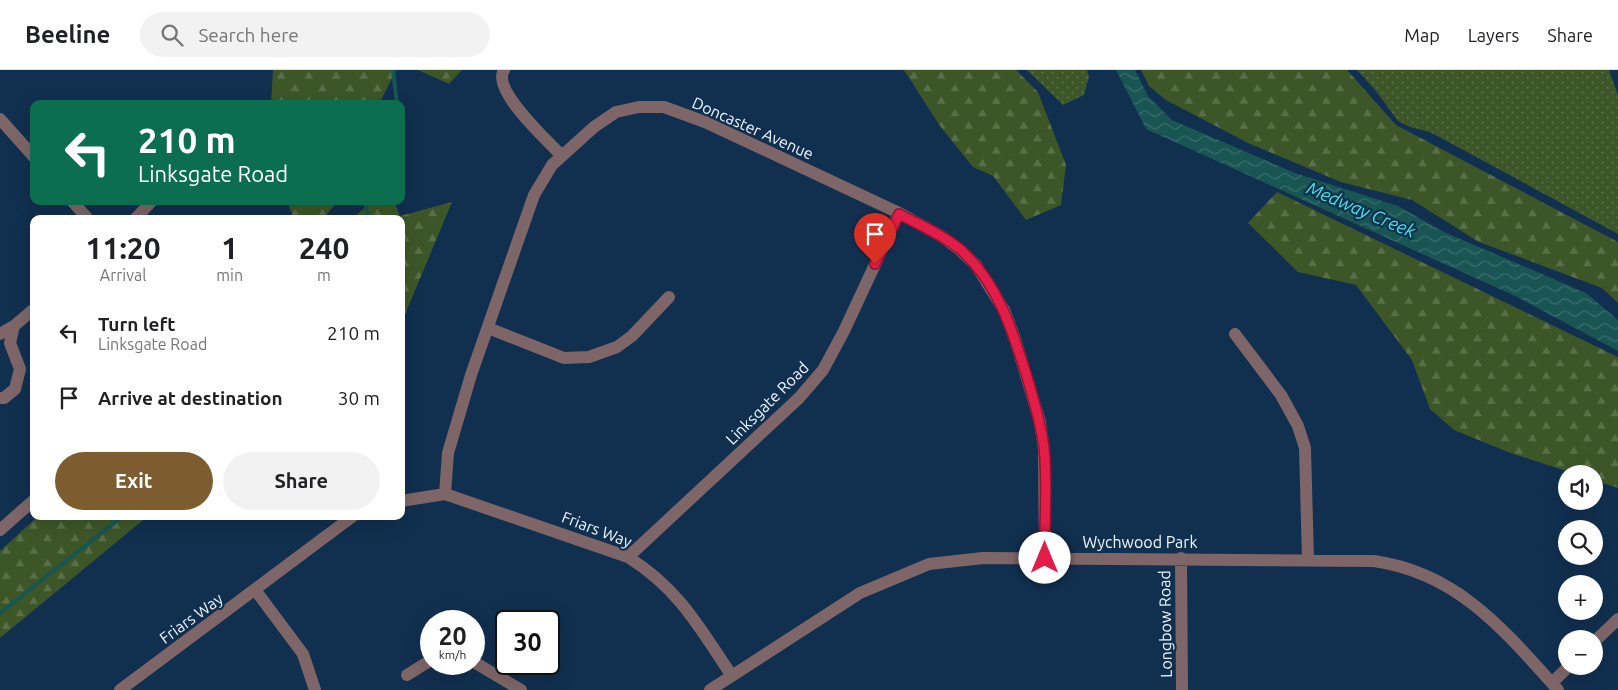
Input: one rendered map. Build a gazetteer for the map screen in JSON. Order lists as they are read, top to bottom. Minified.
{"streets":{"street":["Doncaster Avenue","Linksgate Road","Friars Way","Wychwood Park","Longbow Road"]},"crossings":[["Doncaster Avenue","Linksgate Road"],["Doncaster Avenue","Friars Way"],["Doncaster Avenue","Wychwood Park"],["Linksgate Road","Friars Way"],["Friars Way","Wychwood Park"],["Wychwood Park","Longbow Road"]],"water":["Medway Creek"],"page":{"header":"Beeline","search":"Search here","nav":["Map","Layers","Share"],"turn":["210 m","Linksgate Road"],"eta":["11:20","Arrival","1","min","240","m"],"list":[{"name":"Turn left","note":"Linksgate Road","value":"210 m"},{"name":"Arrive at destination","value":"30 m"}],"buttons":["Exit","Share"],"map_buttons":["+","−"],"speed":"20 km/h","limit":"30"}}
